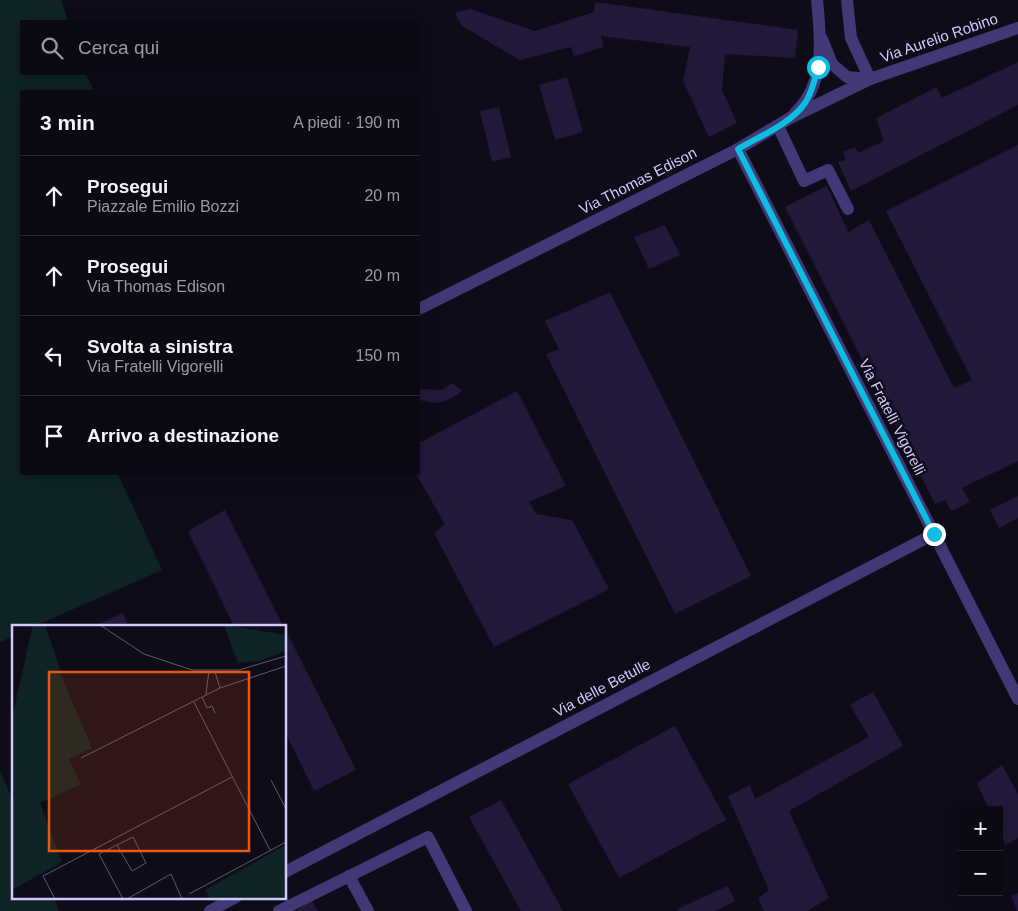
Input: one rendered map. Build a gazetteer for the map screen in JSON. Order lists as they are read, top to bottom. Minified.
{"streets":{"street":["Via Aurelio Robino","Via Thomas Edison","Via Fratelli Vigorelli","Via delle Betulle"]},"crossings":[["Via Aurelio Robino","Via Thomas Edison"],["Via Thomas Edison","Via Fratelli Vigorelli"],["Via Fratelli Vigorelli","Via delle Betulle"]],"page":{"search":"Cerca qui","heading":["3 min","A piedi · 190 m"],"list":[["Prosegui","Piazzale Emilio Bozzi","20 m"],["Prosegui","Via Thomas Edison","20 m"],["Svolta a sinistra","Via Fratelli Vigorelli","150 m"],"Arrivo a destinazione"],"map_buttons":["+","−"]}}
